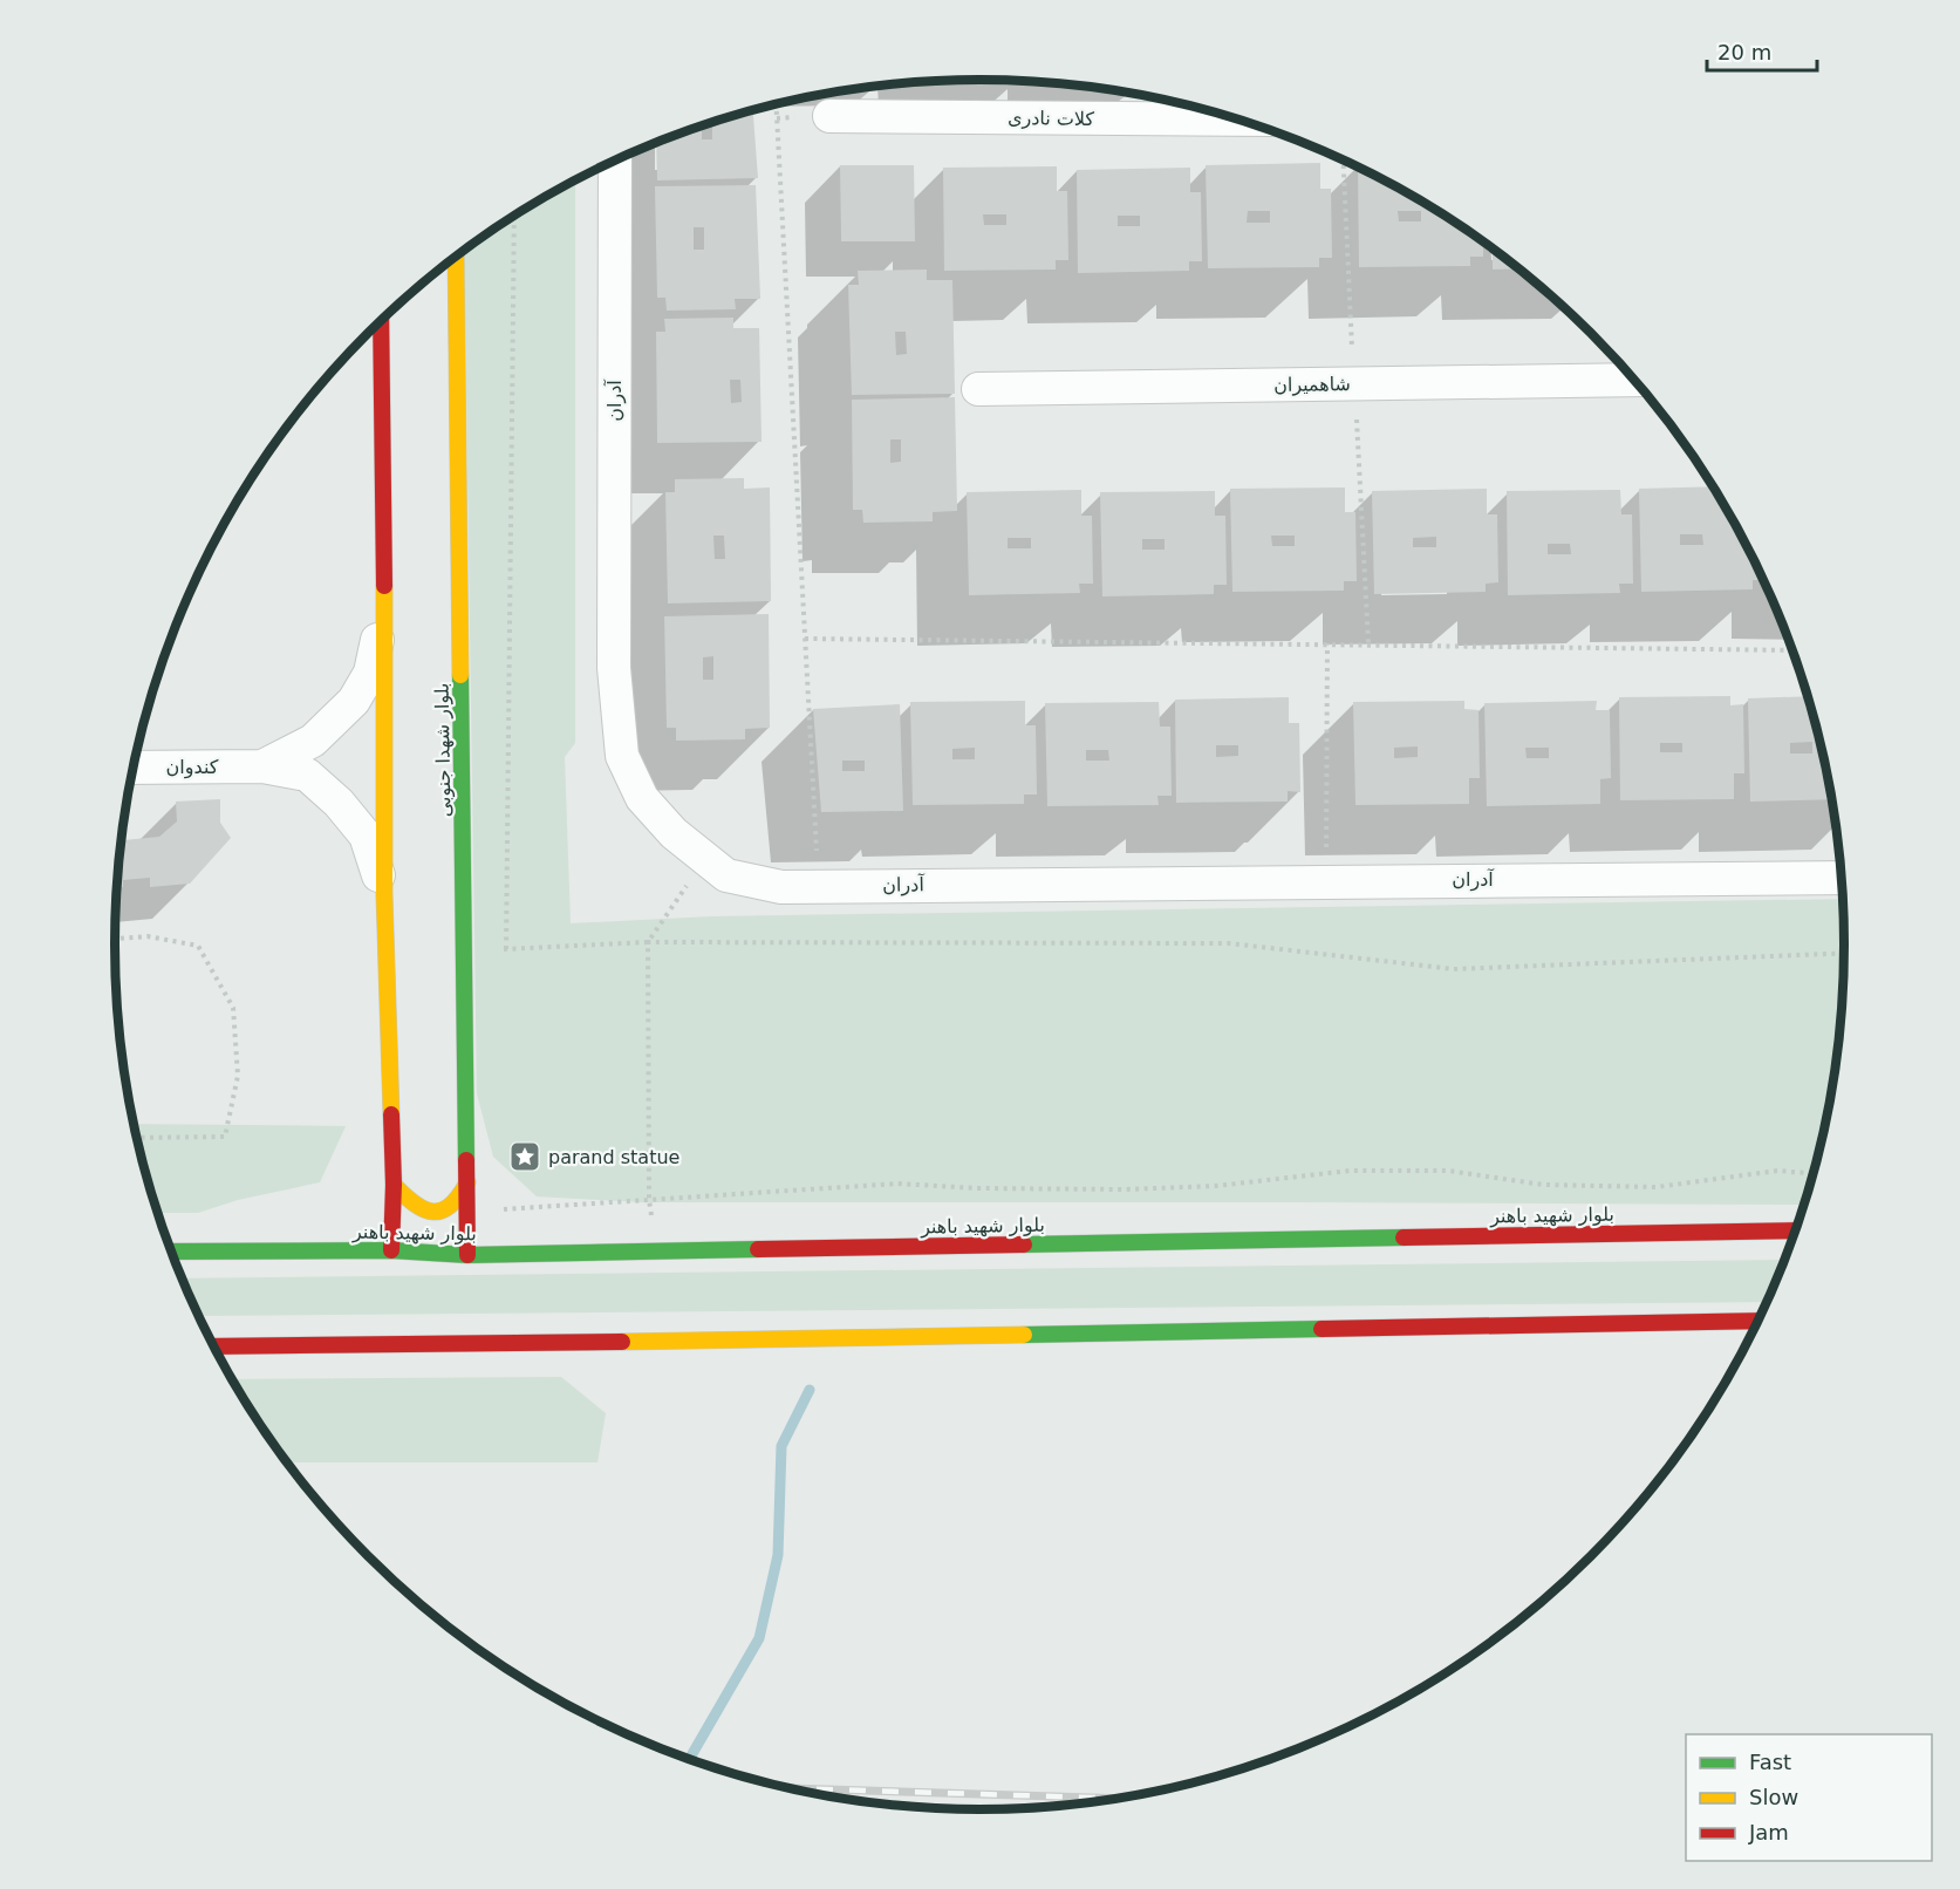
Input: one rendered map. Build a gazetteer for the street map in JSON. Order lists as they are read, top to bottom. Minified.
{"streets":{"main road":["بلوار شهدا جنوبی","بلوار شهید باهنر"],"street":["کلات نادری","شاهمیران","آدران","کندوان"]},"crossings":[["بلوار شهدا جنوبی","بلوار شهید باهنر"]],"places":{"place":["parand statue"]},"legend":["Fast","Slow","Jam"],"scale_bar":"20 m"}
